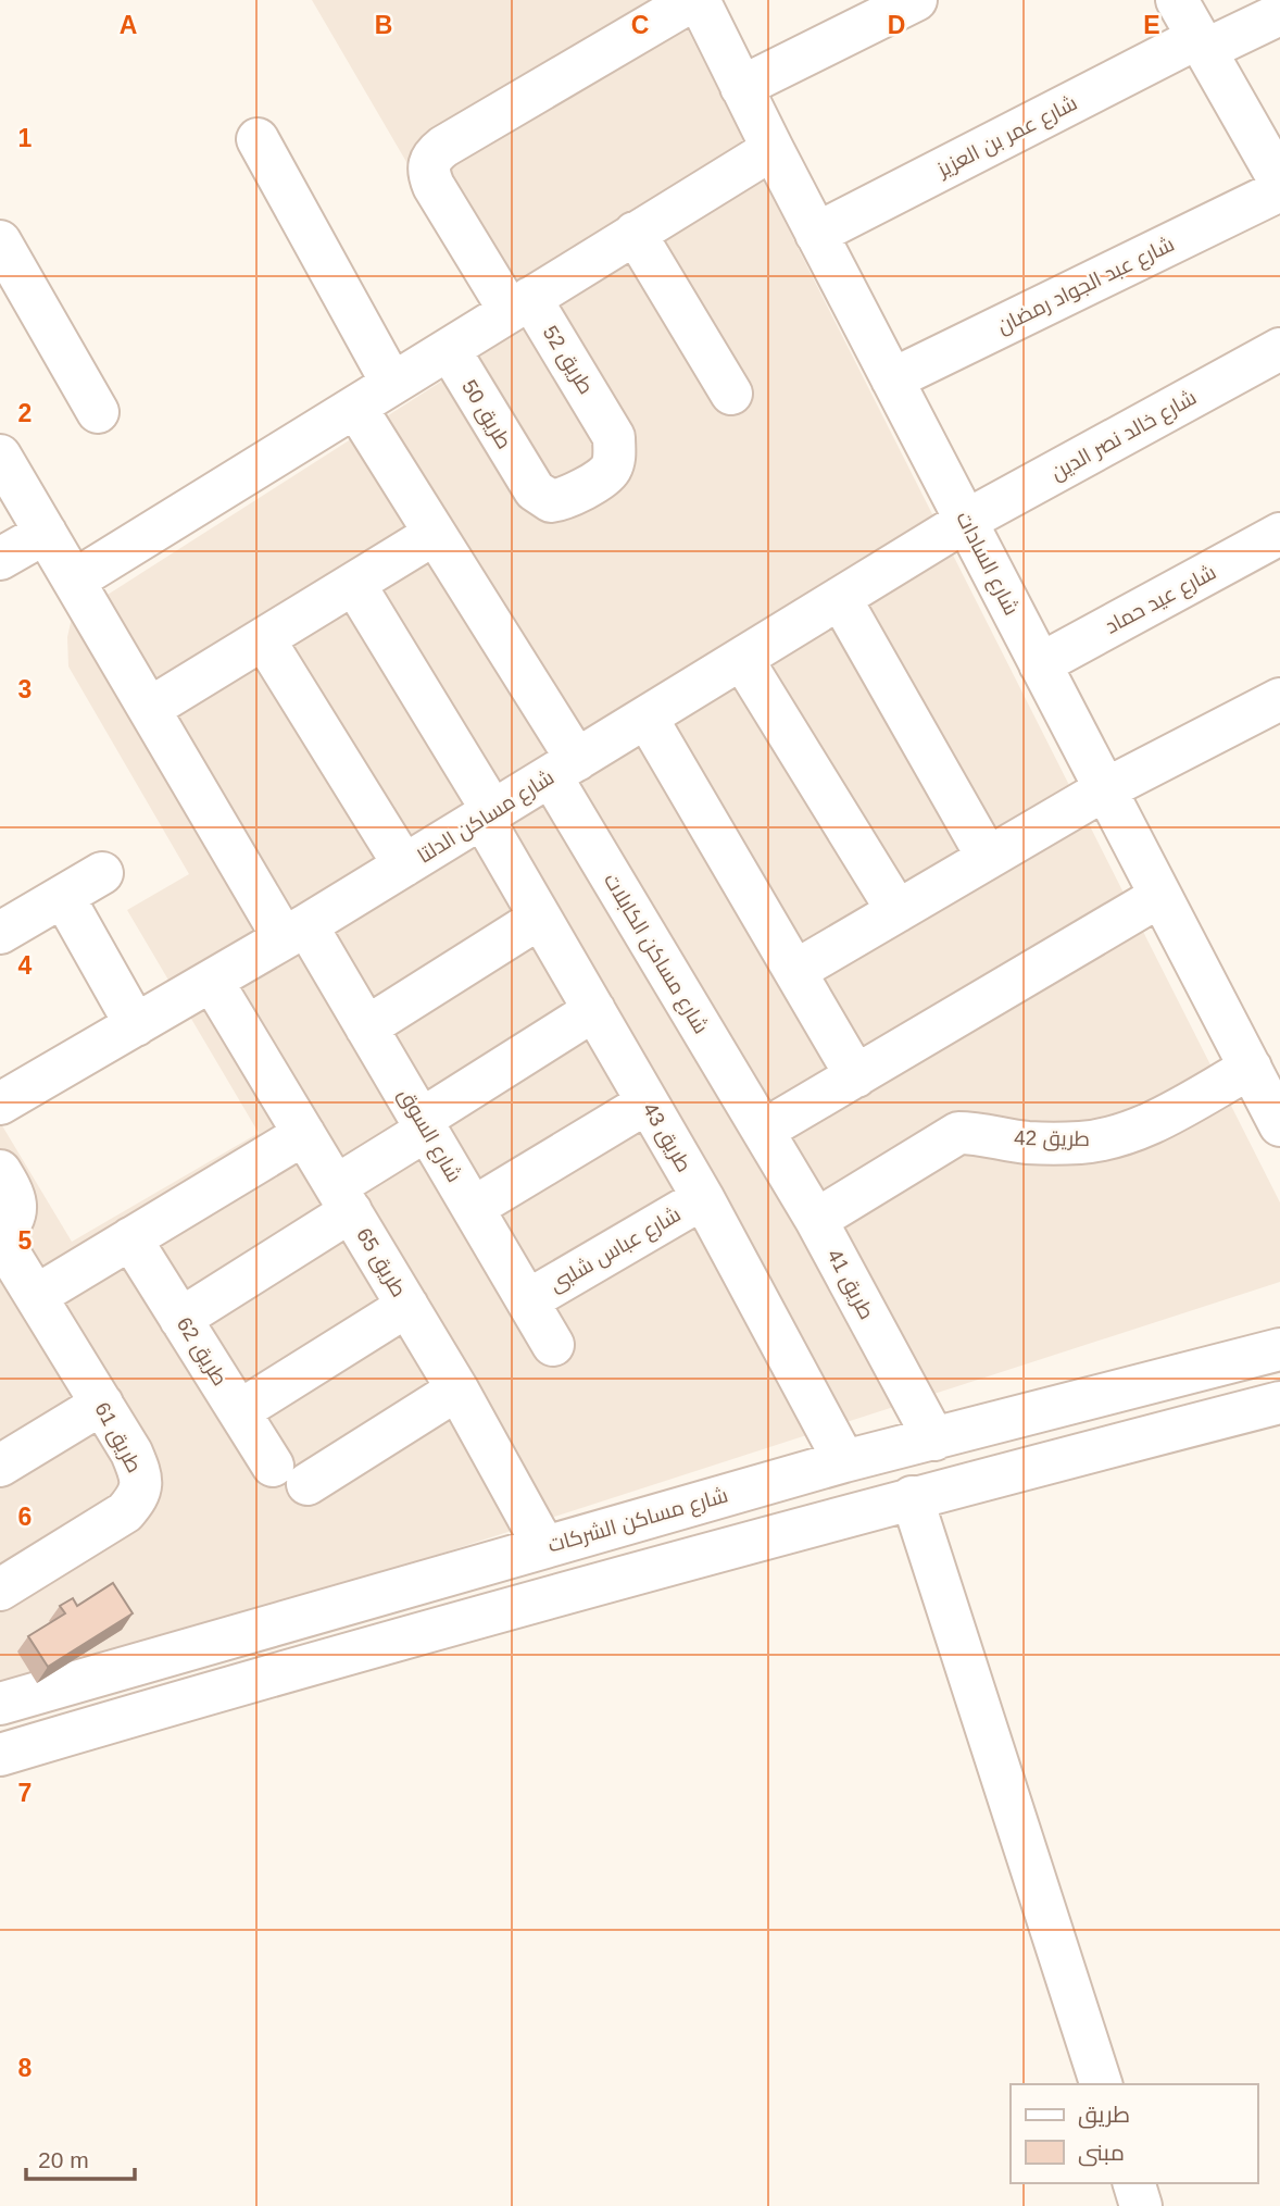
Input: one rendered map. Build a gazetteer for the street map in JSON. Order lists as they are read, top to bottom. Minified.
{"streets":{"street":["شارع عمر بن العزيز","شارع عبد الجواد رمضان","طريق 52","طريق 50","شارع خالد نصر الدين","شارع السادات","شارع عيد حماد","شارع مساكن الدلتا","شارع مساكن الكابلات","شارع السوق","طريق 43","طريق 42","شارع عباس شلبى","طريق 65","طريق 41","طريق 62","طريق 61","شارع مساكن الشركات"]},"crossings":[["شارع عمر بن العزيز","شارع السادات"],["شارع عبد الجواد رمضان","شارع السادات"],["طريق 52","طريق 50"],["طريق 52","شارع السادات"],["شارع خالد نصر الدين","شارع السادات"],["شارع خالد نصر الدين","شارع مساكن الدلتا"],["شارع السادات","شارع عيد حماد"],["شارع السادات","شارع مساكن الدلتا"],["شارع السادات","طريق 42"],["شارع مساكن الدلتا","شارع مساكن الكابلات"],["شارع مساكن الدلتا","شارع السوق"],["شارع مساكن الدلتا","طريق 43"],["شارع مساكن الدلتا","طريق 65"],["شارع مساكن الكابلات","طريق 41"],["شارع السوق","شارع عباس شلبى"],["طريق 43","شارع عباس شلبى"],["طريق 43","شارع مساكن الشركات"],["طريق 42","طريق 41"],["طريق 65","طريق 62"],["طريق 65","شارع مساكن الشركات"],["طريق 41","شارع مساكن الشركات"]],"legend":["طريق","مبنى"],"scale_bar":"20 m","grid":{"columns":["A","B","C","D","E"],"rows":["1","2","3","4","5","6","7","8"]}}
